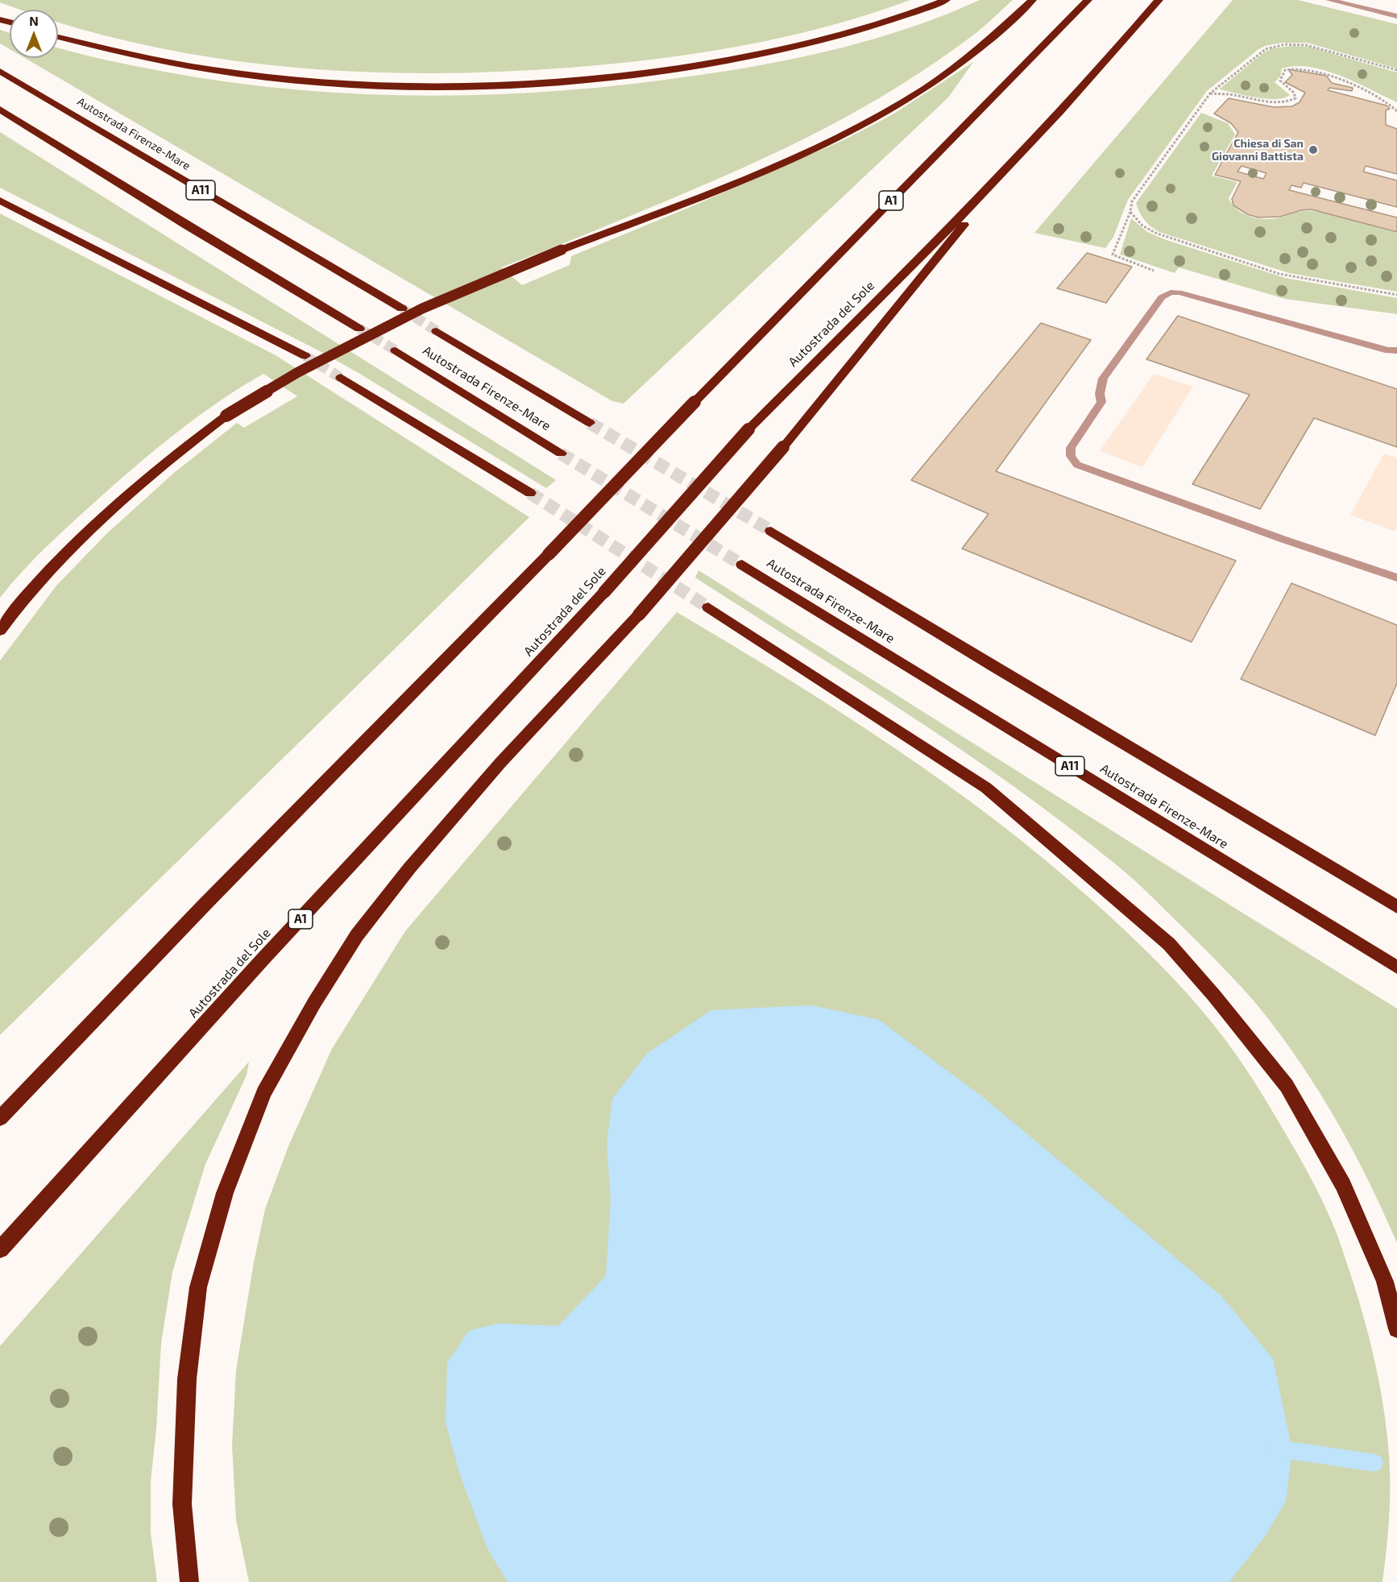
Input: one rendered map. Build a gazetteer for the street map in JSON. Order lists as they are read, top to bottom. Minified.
{"streets":{"highway":["Autostrada Firenze-Mare","A11","A1","Autostrada del Sole"]},"places":["Chiesa di San Giovanni Battista"],"north":"top"}
